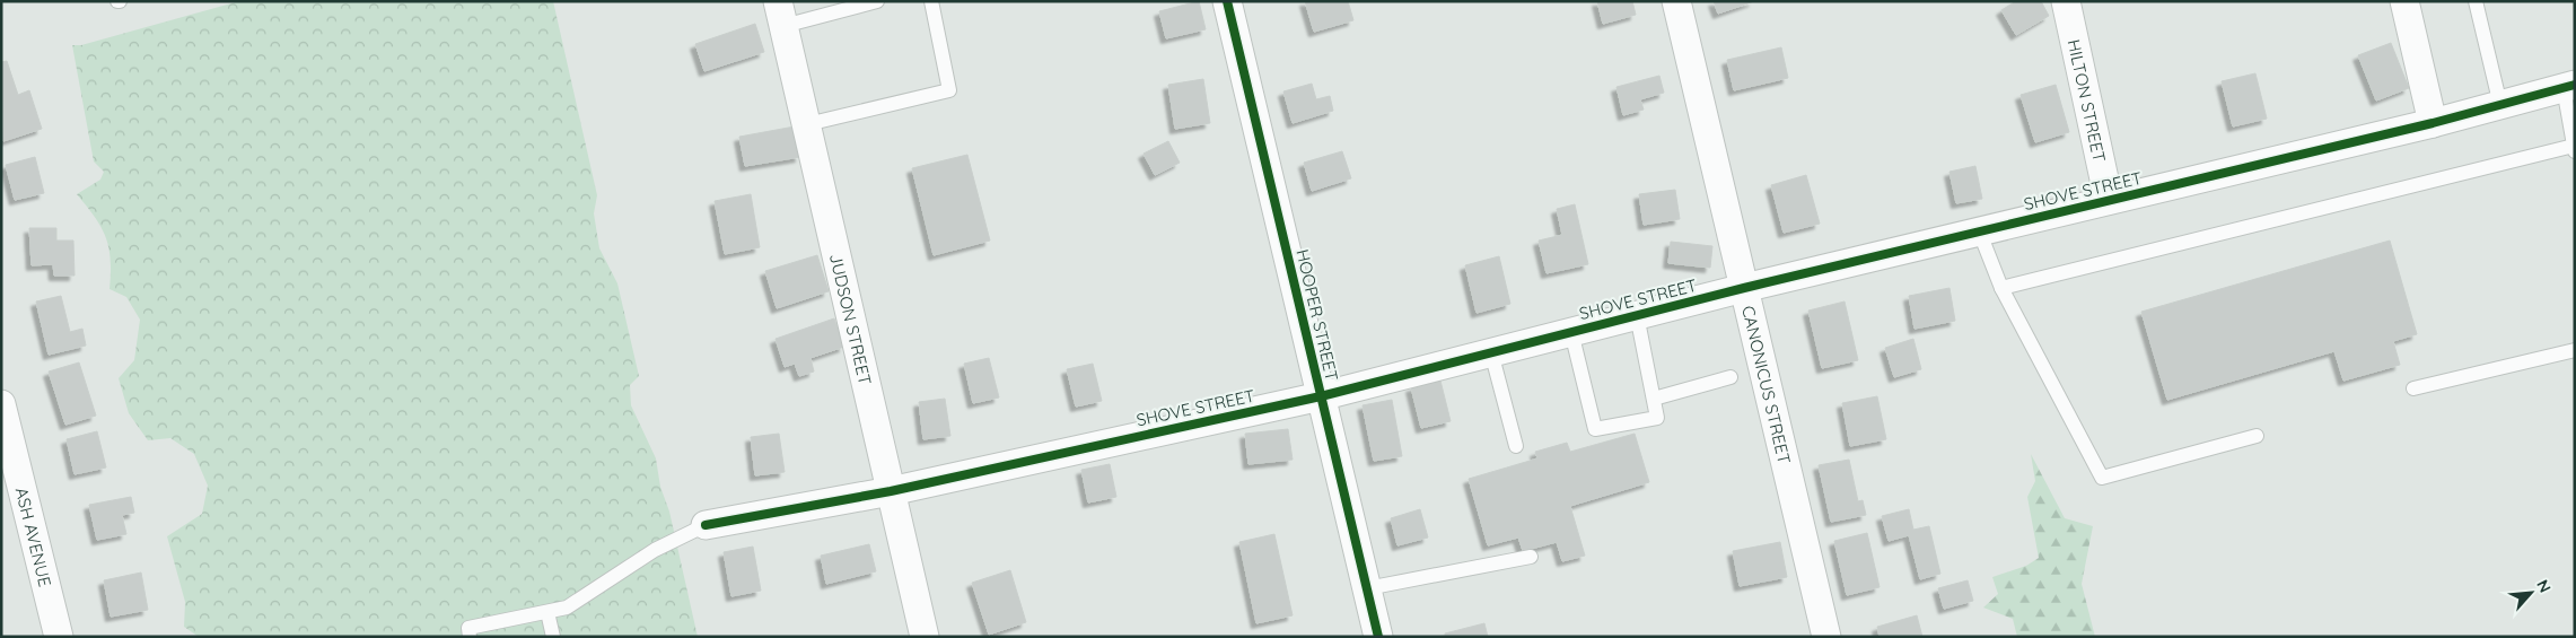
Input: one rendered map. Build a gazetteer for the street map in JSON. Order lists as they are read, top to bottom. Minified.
{"streets":{"street":["HILTON STREET","SHOVE STREET","HOOPER STREET","JUDSON STREET","CANONICUS STREET","ASH AVENUE"]},"crossings":[["HILTON STREET","SHOVE STREET"],["SHOVE STREET","HOOPER STREET"],["SHOVE STREET","JUDSON STREET"],["SHOVE STREET","CANONICUS STREET"]],"north":"top right"}
